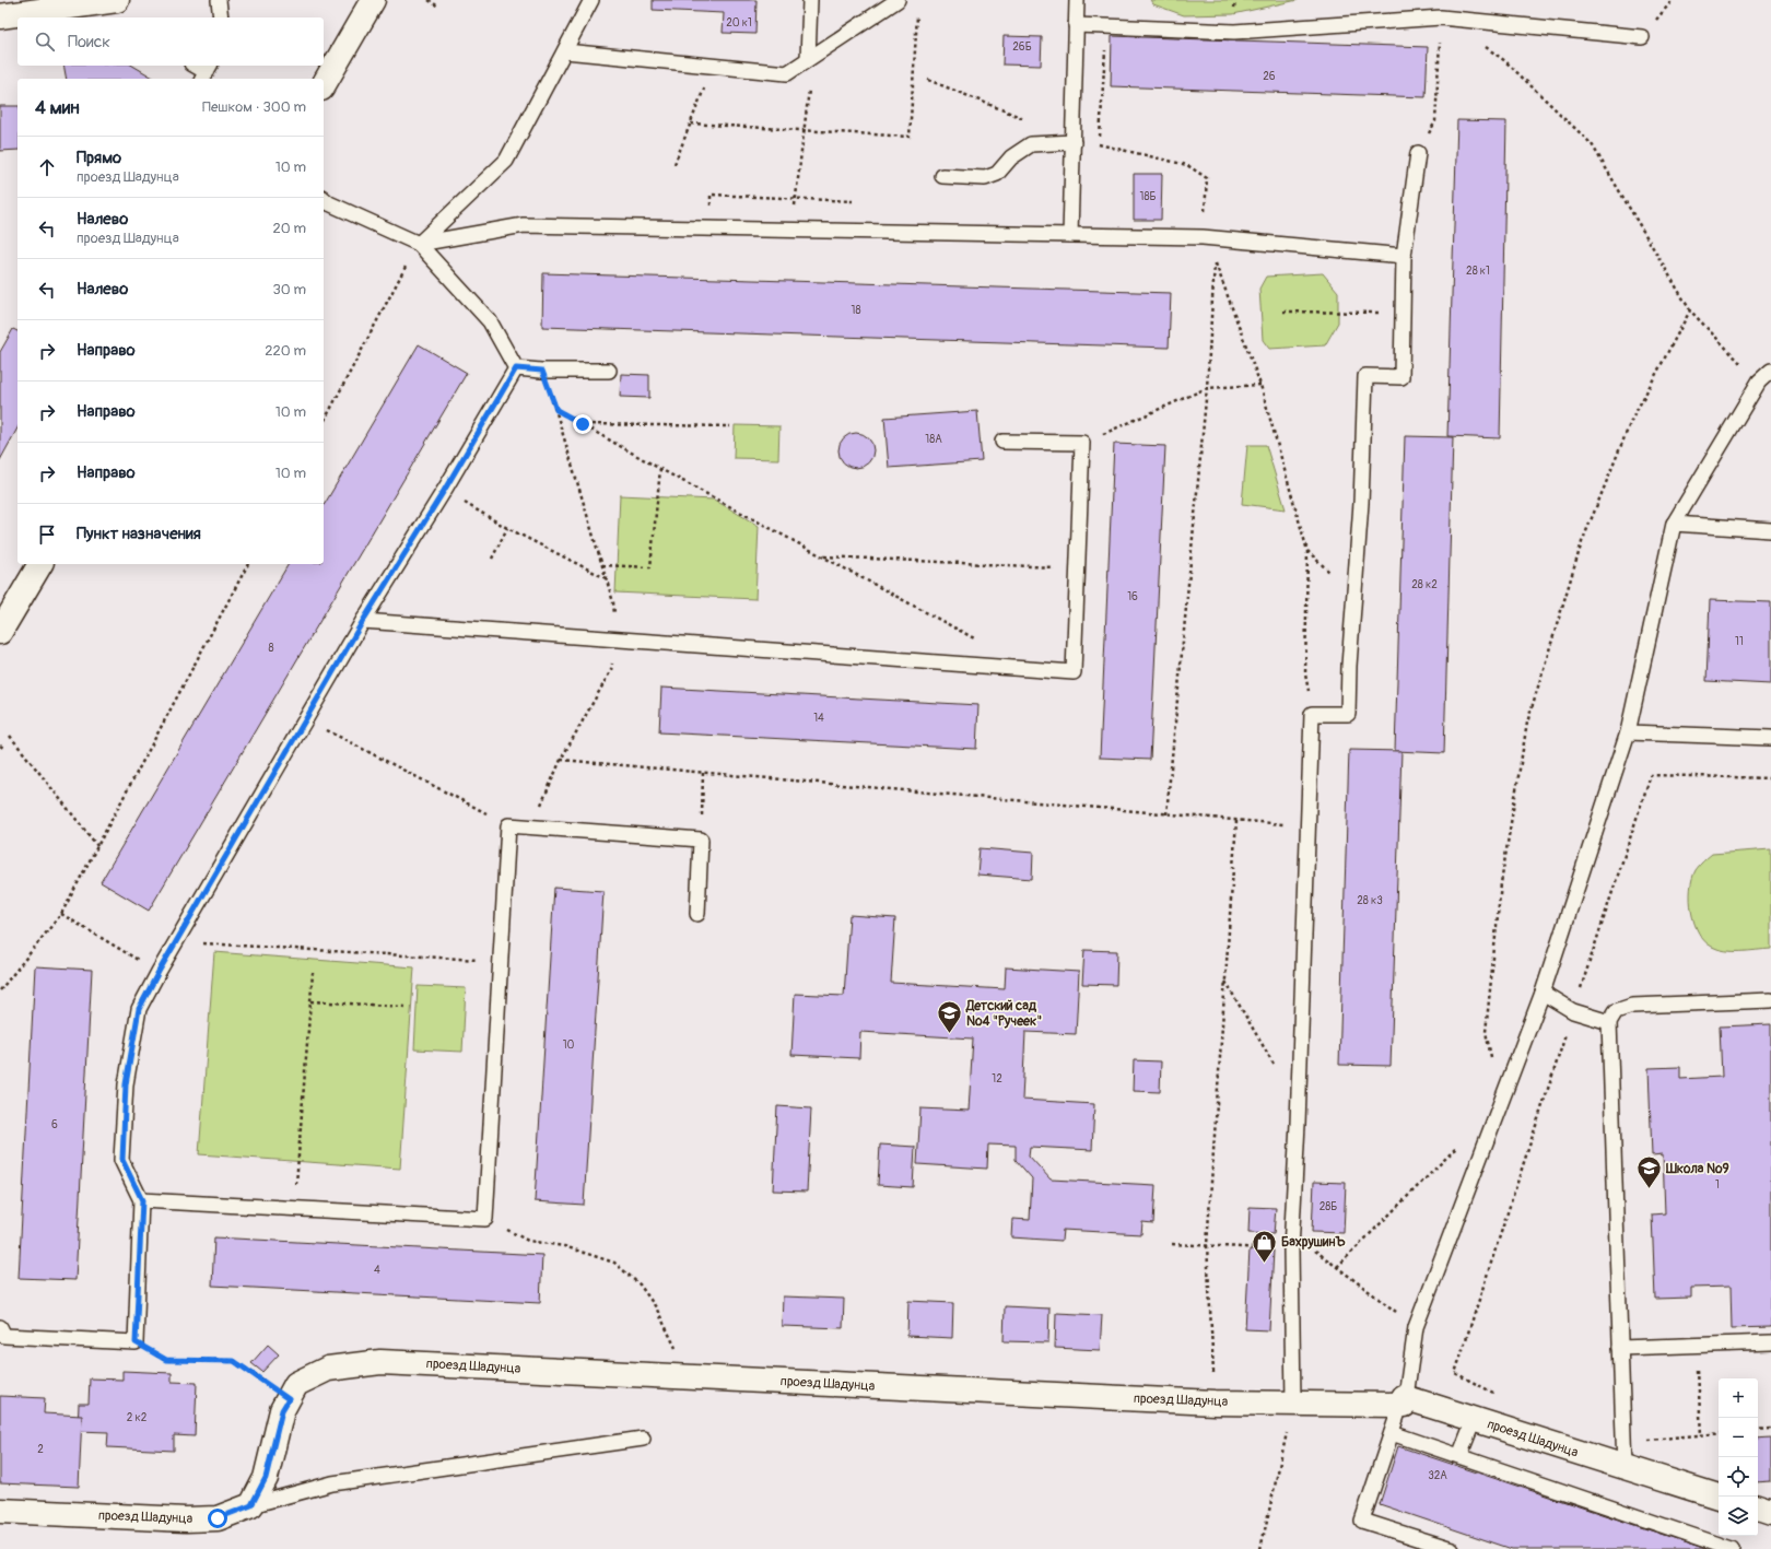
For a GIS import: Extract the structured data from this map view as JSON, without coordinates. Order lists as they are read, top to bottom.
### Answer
{
  "streets": {
    "street": ["проезд Шадунца"]
  },
  "places": {
    "school or university": ["Детский сад №4 \"Ручеек\"", "Школа №9"],
    "shop": ["БахрушинЪ"]
  },
  "house_numbers": [
    "20 к1",
    "26Б",
    "26",
    "18Б",
    "28 к1",
    "18",
    "18А",
    "28 к2",
    "16",
    "11",
    "8",
    "14",
    "28 к3",
    "10",
    "12",
    "6",
    "1",
    "28Б",
    "4",
    "2 к2",
    "2",
    "32А"
  ],
  "page": {
    "search": "Поиск",
    "heading": ["4 мин", "Пешком · 300 m"],
    "list": [
      ["Прямо", "проезд Шадунца", "10 m"],
      ["Налево", "проезд Шадунца", "20 m"],
      ["Налево", "30 m"],
      ["Направо", "220 m"],
      ["Направо", "10 m"],
      ["Направо", "10 m"],
      "Пункт назначения"
    ],
    "map_buttons": ["+", "−"]
  }
}
